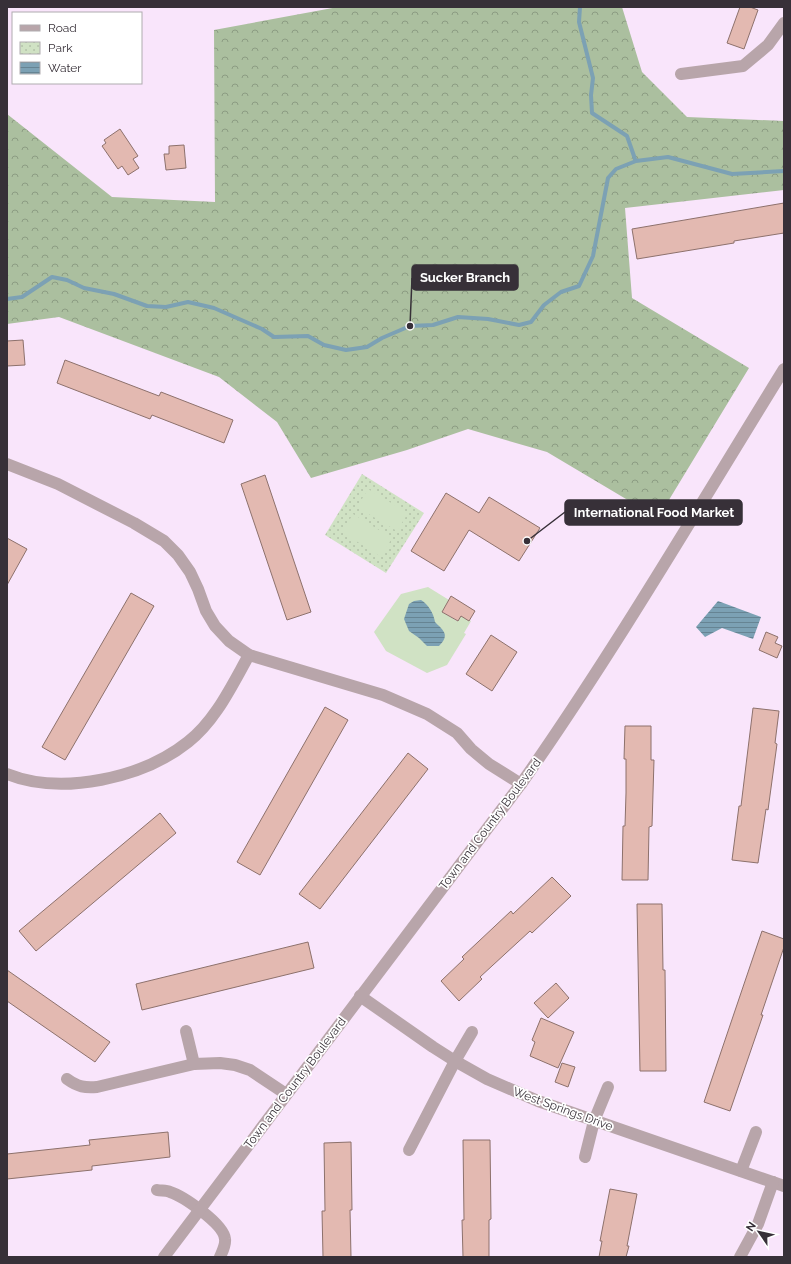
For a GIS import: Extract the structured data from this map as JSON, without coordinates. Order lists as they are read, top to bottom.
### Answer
{
  "streets": {
    "street": ["Town and Country Boulevard", "West Springs Drive"]
  },
  "crossings": [
    ["Town and Country Boulevard", "West Springs Drive"]
  ],
  "places": ["Sucker Branch", "International Food Market"],
  "legend": ["Road", "Park", "Water"],
  "north": "top left"
}
